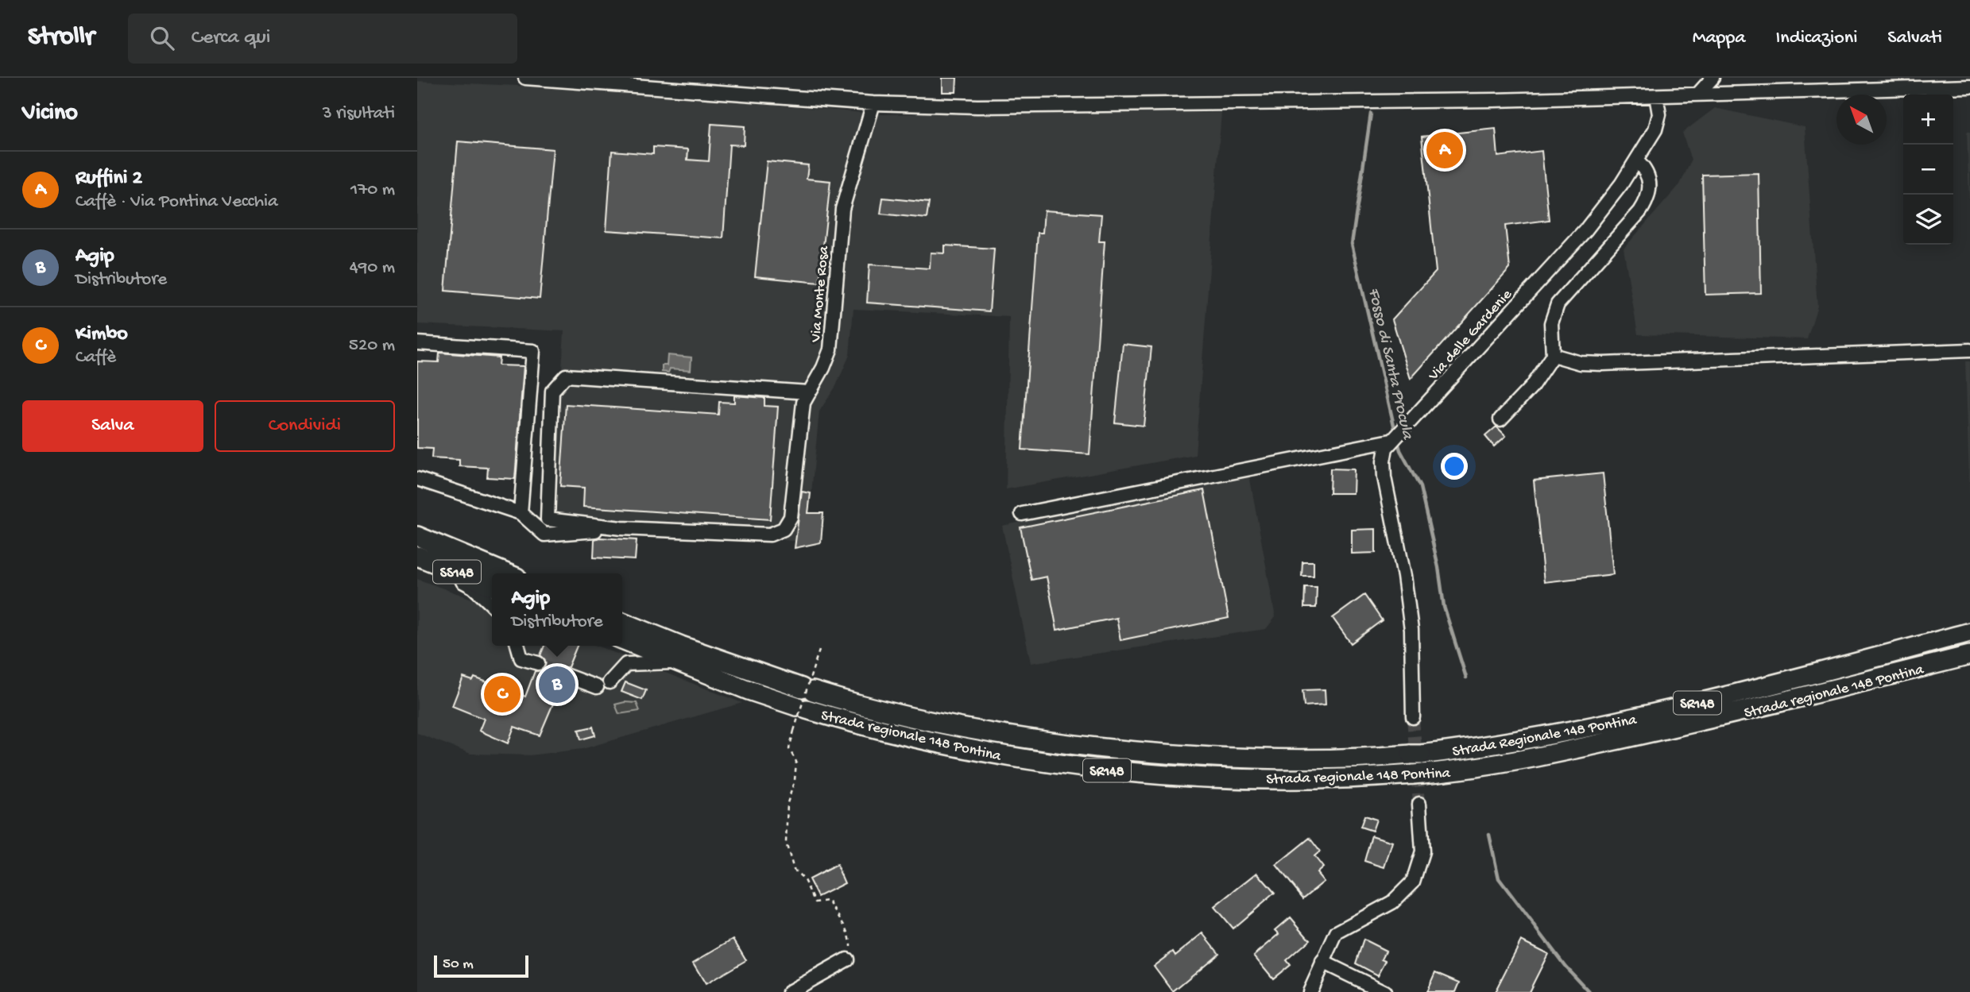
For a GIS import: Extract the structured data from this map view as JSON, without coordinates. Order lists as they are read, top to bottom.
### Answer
{
  "streets": {
    "highway": [
      "SS148",
      "Strada regionale 148 Pontina",
      "SR148",
      "Strada Regionale 148 Pontina"
    ],
    "street": ["Via Monte Rosa", "Via delle Gardenie"]
  },
  "crossings": [
    ["Strada regionale 148 Pontina", "Strada Regionale 148 Pontina"]
  ],
  "water": ["Fosso di Santa Procula"],
  "scale_bar": "50 m",
  "north": "top left",
  "page": {
    "header": "Strollr",
    "search": "Cerca qui",
    "nav": ["Mappa", "Indicazioni", "Salvati"],
    "heading": ["Vicino", "3 risultati"],
    "map_buttons": ["+", "−"],
    "pins": ["A", "B", "C"],
    "list": [
      {
        "mark": "A",
        "name": "Ruffini 2",
        "note": "Caffè · Via Pontina Vecchia",
        "value": "170 m"
      },
      {
        "mark": "B",
        "name": "Agip",
        "note": "Distributore",
        "value": "490 m"
      },
      {
        "mark": "C",
        "name": "Kimbo",
        "note": "Caffè",
        "value": "520 m"
      }
    ],
    "buttons": ["Salva", "Condividi"],
    "popup": ["Agip", "Distributore"],
    "scale": "50 m"
  }
}
